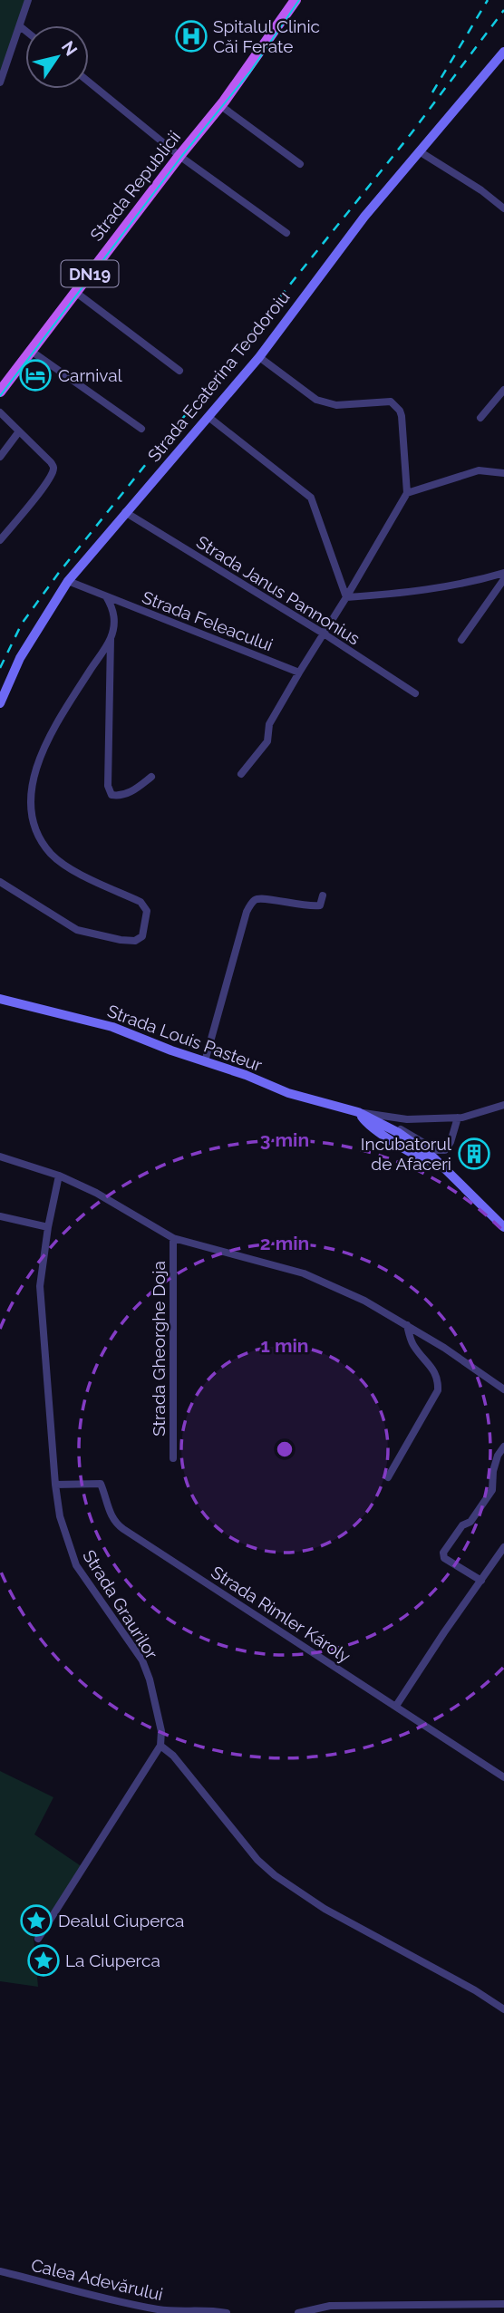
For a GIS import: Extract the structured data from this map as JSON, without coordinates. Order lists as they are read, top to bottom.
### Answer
{
  "streets": {
    "main road": [
      "Strada Republicii",
      "DN19",
      "Strada Ecaterina Teodoroiu",
      "Strada Louis Pasteur"
    ],
    "street": [
      "Strada Janus Pannonius",
      "Strada Feleacului",
      "Strada Gheorghe Doja",
      "Strada Graurilor",
      "Strada Rimler Károly",
      "Calea Adevărului"
    ]
  },
  "crossings": [
    ["Strada Ecaterina Teodoroiu", "Strada Janus Pannonius"],
    ["Strada Ecaterina Teodoroiu", "Strada Feleacului"],
    ["Strada Gheorghe Doja", "Strada Graurilor"],
    ["Strada Graurilor", "Strada Rimler Károly"]
  ],
  "places": {
    "hospital": ["Spitalul Clinic Căi Ferate"],
    "hotel": ["Carnival"],
    "building": ["Incubatorul de Afaceri"],
    "place": ["Dealul Ciuperca", "La Ciuperca"]
  },
  "north": "top right",
  "rings": ["3 min", "2 min", "1 min"]
}
